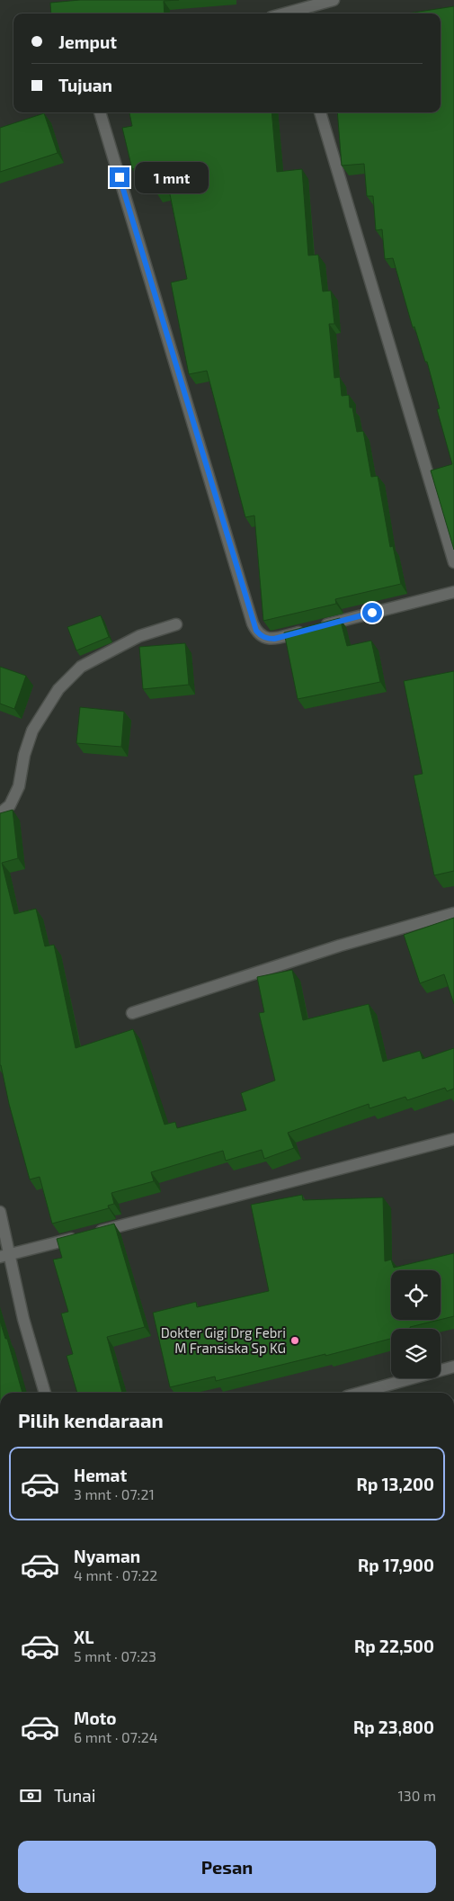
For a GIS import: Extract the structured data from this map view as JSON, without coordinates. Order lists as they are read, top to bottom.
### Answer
{
  "places": ["Dokter Gigi Drg Febri M Fransiska Sp KG"],
  "page": {
    "banner": ["Jemput", "Tujuan"],
    "bubble": "1 mnt",
    "heading": "Pilih kendaraan",
    "list": [
      {
        "name": "Hemat",
        "note": "3 mnt · 07:21",
        "value": "Rp 13,200"
      },
      {
        "name": "Nyaman",
        "note": "4 mnt · 07:22",
        "value": "Rp 17,900"
      },
      {
        "name": "XL",
        "note": "5 mnt · 07:23",
        "value": "Rp 22,500"
      },
      {
        "name": "Moto",
        "note": "6 mnt · 07:24",
        "value": "Rp 23,800"
      }
    ],
    "pay": ["Tunai", "130 m"],
    "buttons": "Pesan"
  }
}
